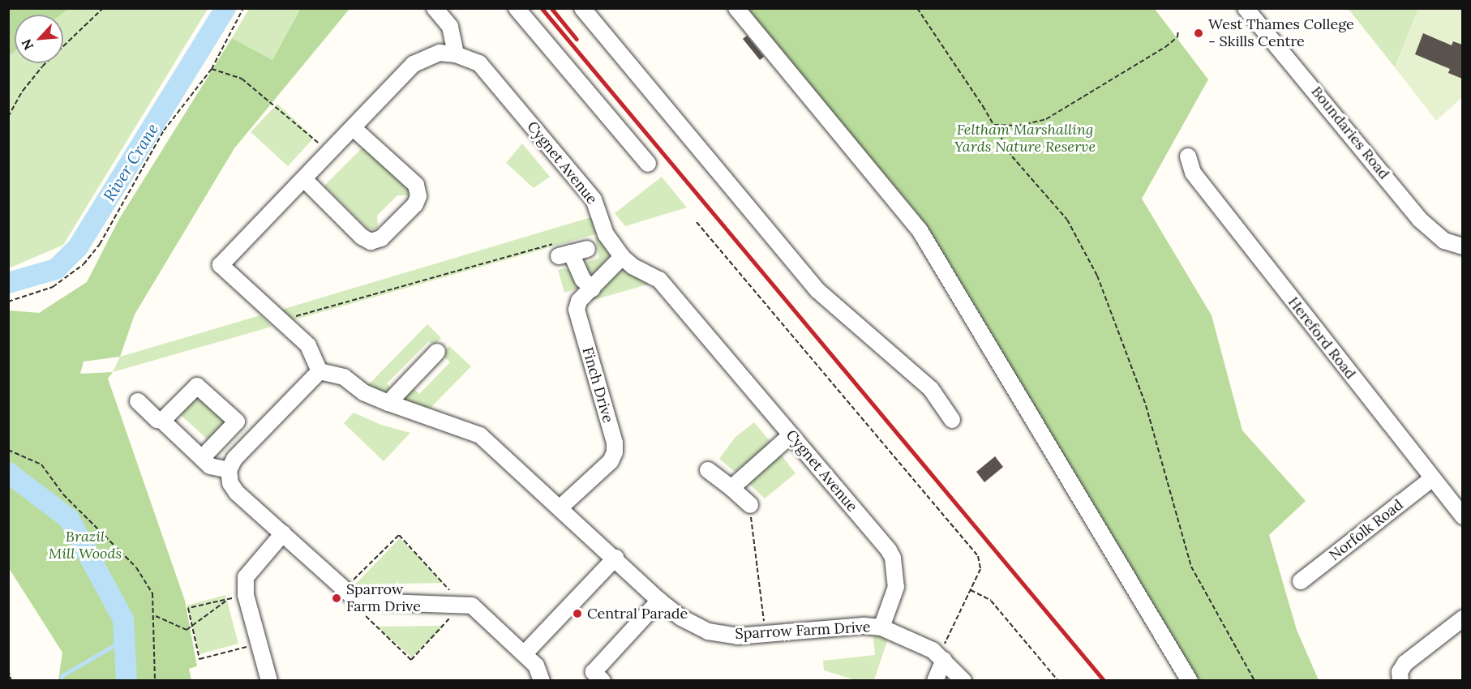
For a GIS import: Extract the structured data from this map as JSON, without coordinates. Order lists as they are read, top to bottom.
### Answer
{
  "streets": {
    "street": [
      "Boundaries Road",
      "Cygnet Avenue",
      "Hereford Road",
      "Finch Drive",
      "Norfolk Road",
      "Sparrow Farm Drive"
    ]
  },
  "crossings": [
    ["Cygnet Avenue", "Finch Drive"],
    ["Cygnet Avenue", "Sparrow Farm Drive"],
    ["Hereford Road", "Norfolk Road"],
    ["Finch Drive", "Sparrow Farm Drive"]
  ],
  "water": ["River Crane"],
  "parks": ["Feltham Marshalling Yards Nature Reserve", "Brazil Mill Woods"],
  "places": ["West Thames College - Skills Centre", "Sparrow Farm Drive", "Central Parade"],
  "north": "bottom left"
}
